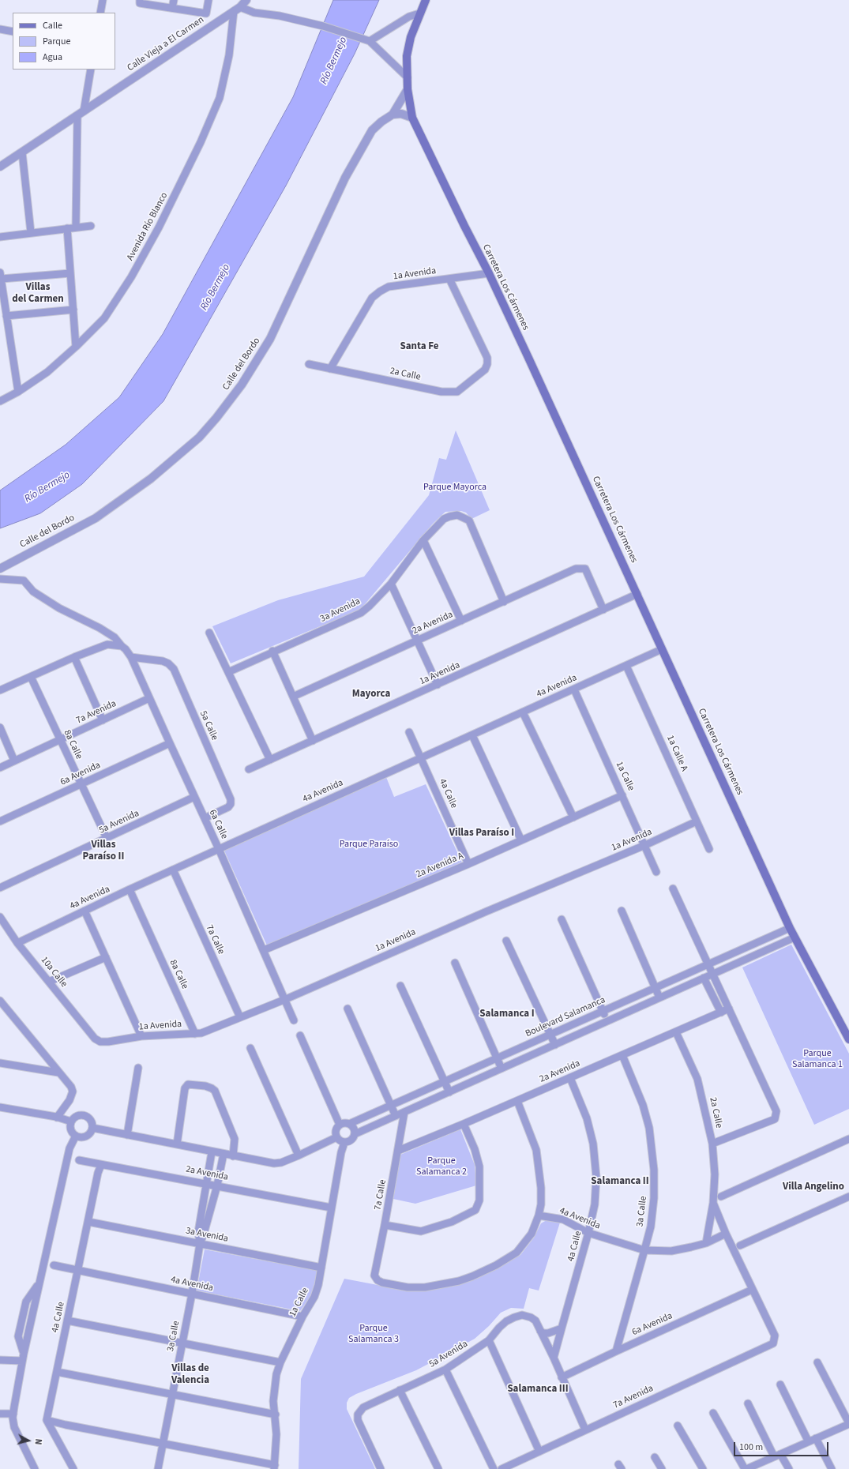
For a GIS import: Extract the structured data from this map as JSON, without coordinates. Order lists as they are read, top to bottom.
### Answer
{
  "streets": {
    "main road": ["Carretera Los Cármenes"],
    "street": [
      "Calle Vieja a El Carmen",
      "Avenida Río Blanco",
      "1a Avenida",
      "Calle del Bordo",
      "2a Calle",
      "3a Avenida",
      "2a Avenida",
      "4a Avenida",
      "7a Avenida",
      "5a Calle",
      "8a Calle",
      "1a Calle A",
      "6a Avenida",
      "1a Calle",
      "4a Calle",
      "5a Avenida",
      "6a Calle",
      "2a Avenida A",
      "7a Calle",
      "10a Calle",
      "Boulevard Salamanca",
      "3a Calle"
    ]
  },
  "crossings": [
    ["Calle Vieja a El Carmen", "Avenida Río Blanco"],
    ["1a Avenida", "Carretera Los Cármenes"],
    ["1a Avenida", "2a Calle"],
    ["1a Avenida", "2a Avenida"],
    ["1a Avenida", "8a Calle"],
    ["1a Avenida", "1a Calle A"],
    ["1a Avenida", "1a Calle"],
    ["1a Avenida", "6a Calle"],
    ["1a Avenida", "7a Calle"],
    ["1a Avenida", "10a Calle"],
    ["Carretera Los Cármenes", "Calle del Bordo"],
    ["Carretera Los Cármenes", "4a Avenida"],
    ["Carretera Los Cármenes", "Boulevard Salamanca"],
    ["2a Calle", "2a Avenida"],
    ["2a Calle", "4a Avenida"],
    ["2a Calle", "7a Avenida"],
    ["2a Calle", "6a Avenida"],
    ["3a Avenida", "2a Avenida"],
    ["3a Avenida", "1a Calle"],
    ["3a Avenida", "4a Calle"],
    ["3a Avenida", "3a Calle"],
    ["2a Avenida", "1a Calle"],
    ["2a Avenida", "4a Calle"],
    ["2a Avenida", "7a Calle"],
    ["2a Avenida", "3a Calle"],
    ["4a Avenida", "8a Calle"],
    ["4a Avenida", "1a Calle A"],
    ["4a Avenida", "1a Calle"],
    ["4a Avenida", "4a Calle"],
    ["4a Avenida", "6a Calle"],
    ["4a Avenida", "7a Calle"],
    ["4a Avenida", "10a Calle"],
    ["4a Avenida", "3a Calle"],
    ["7a Avenida", "8a Calle"],
    ["7a Avenida", "6a Calle"],
    ["5a Calle", "6a Calle"],
    ["8a Calle", "6a Avenida"],
    ["8a Calle", "5a Avenida"],
    ["6a Avenida", "6a Calle"],
    ["6a Avenida", "3a Calle"],
    ["1a Calle", "2a Avenida A"],
    ["1a Calle", "Boulevard Salamanca"],
    ["4a Calle", "5a Avenida"],
    ["4a Calle", "2a Avenida A"],
    ["5a Avenida", "6a Calle"],
    ["6a Calle", "2a Avenida A"]
  ],
  "districts": [
    "Villas del Carmen",
    "Santa Fe",
    "Mayorca",
    "Villas Paraíso I",
    "Villas Paraíso II",
    "Salamanca I",
    "Salamanca II",
    "Villa Angelino",
    "Villas de Valencia",
    "Salamanca III"
  ],
  "water": ["Río Bermejo"],
  "parks": [
    "Parque Mayorca",
    "Parque Paraíso",
    "Parque Salamanca 1",
    "Parque Salamanca 2",
    "Parque Salamanca 3"
  ],
  "legend": ["Calle", "Parque", "Agua"],
  "scale_bar": "100 m",
  "north": "right"
}
